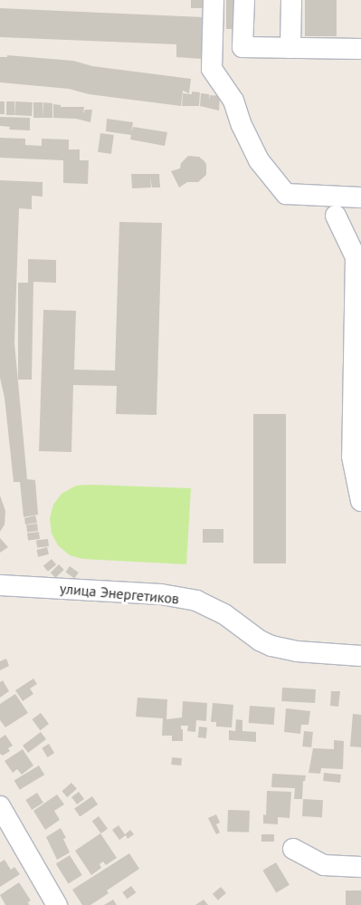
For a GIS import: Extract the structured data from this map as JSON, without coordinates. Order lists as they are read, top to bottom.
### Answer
{
  "streets": {
    "street": ["улица Энергетиков"]
  }
}
